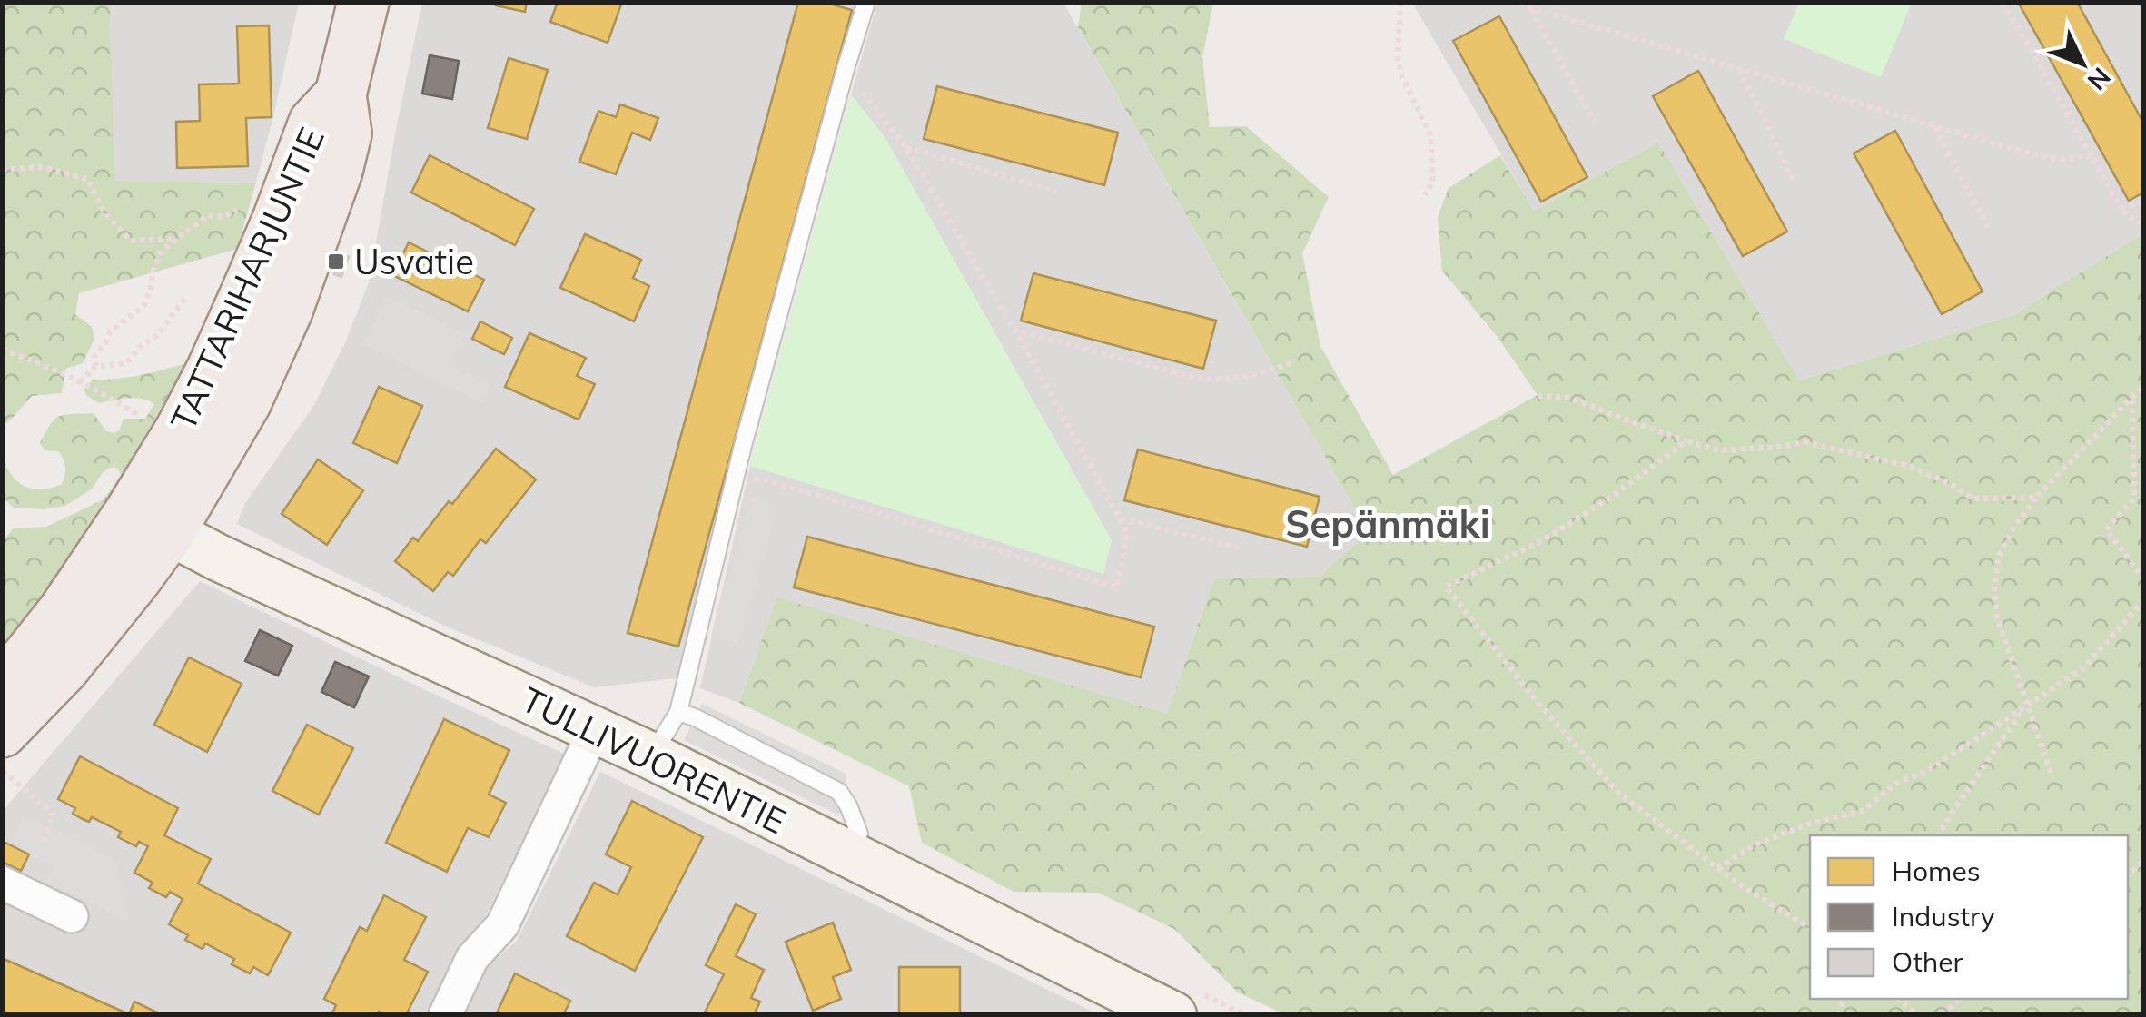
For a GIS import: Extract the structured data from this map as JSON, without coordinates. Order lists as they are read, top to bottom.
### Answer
{
  "streets": {
    "main road": ["TATTARIHARJUNTIE", "TULLIVUORENTIE"]
  },
  "crossings": [
    ["TATTARIHARJUNTIE", "TULLIVUORENTIE"]
  ],
  "districts": ["Sepänmäki"],
  "places": {
    "transit": ["Usvatie"]
  },
  "legend": ["Homes", "Industry", "Other"],
  "north": "bottom right"
}
